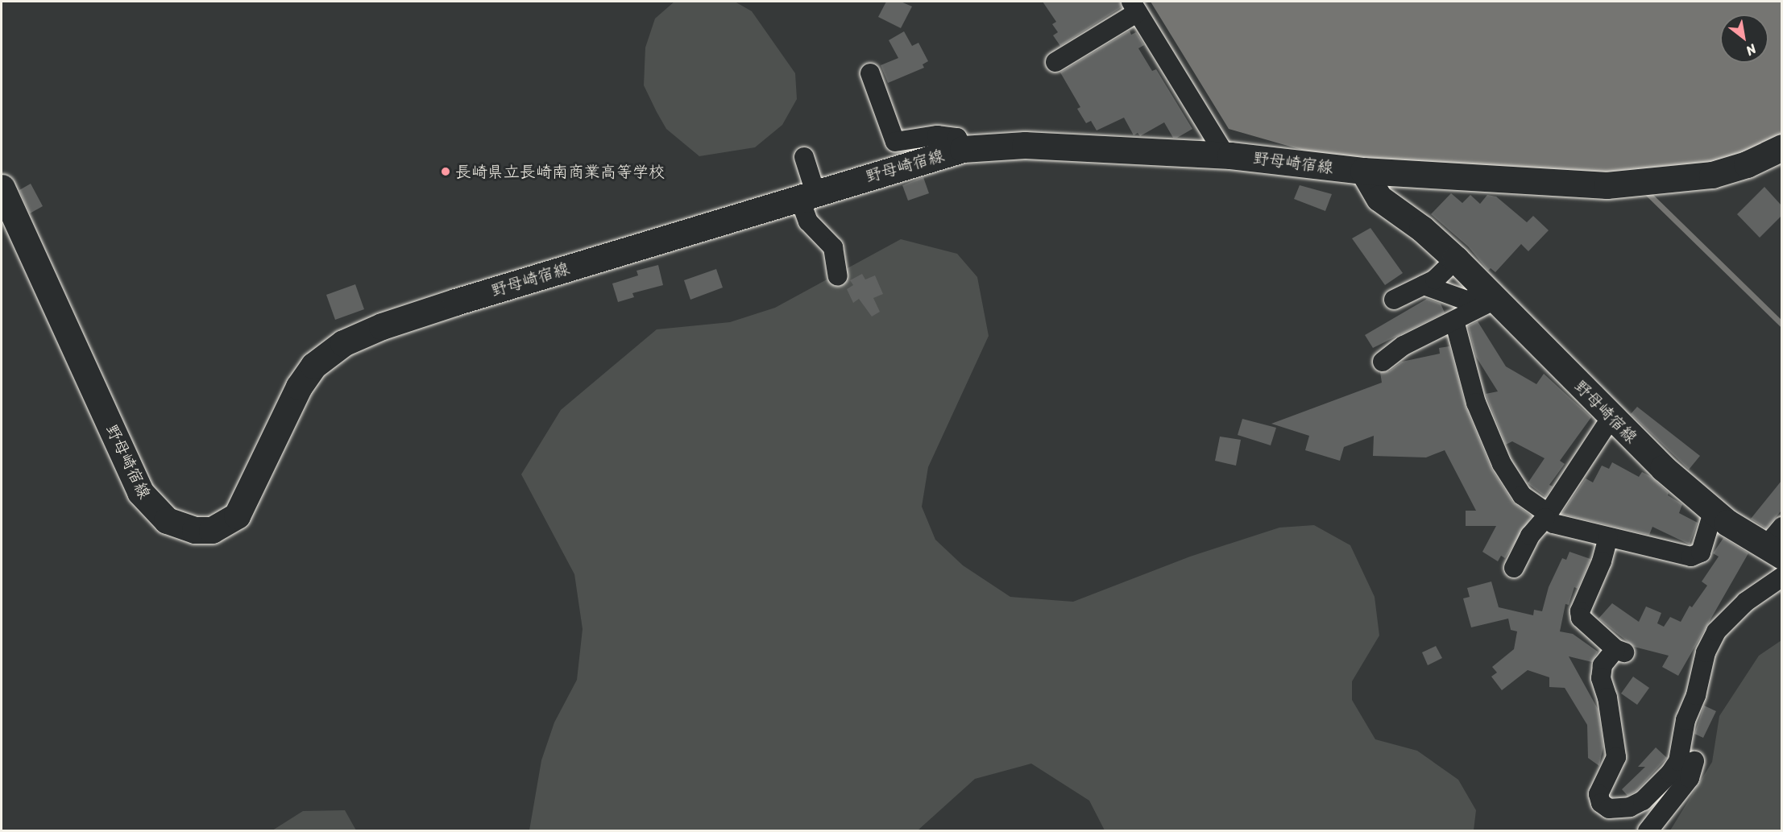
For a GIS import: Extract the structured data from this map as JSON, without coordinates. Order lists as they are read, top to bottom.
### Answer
{
  "streets": {
    "main road": ["野母崎宿線"]
  },
  "places": ["長崎県立長崎南商業高等学校"],
  "north": "bottom right"
}
